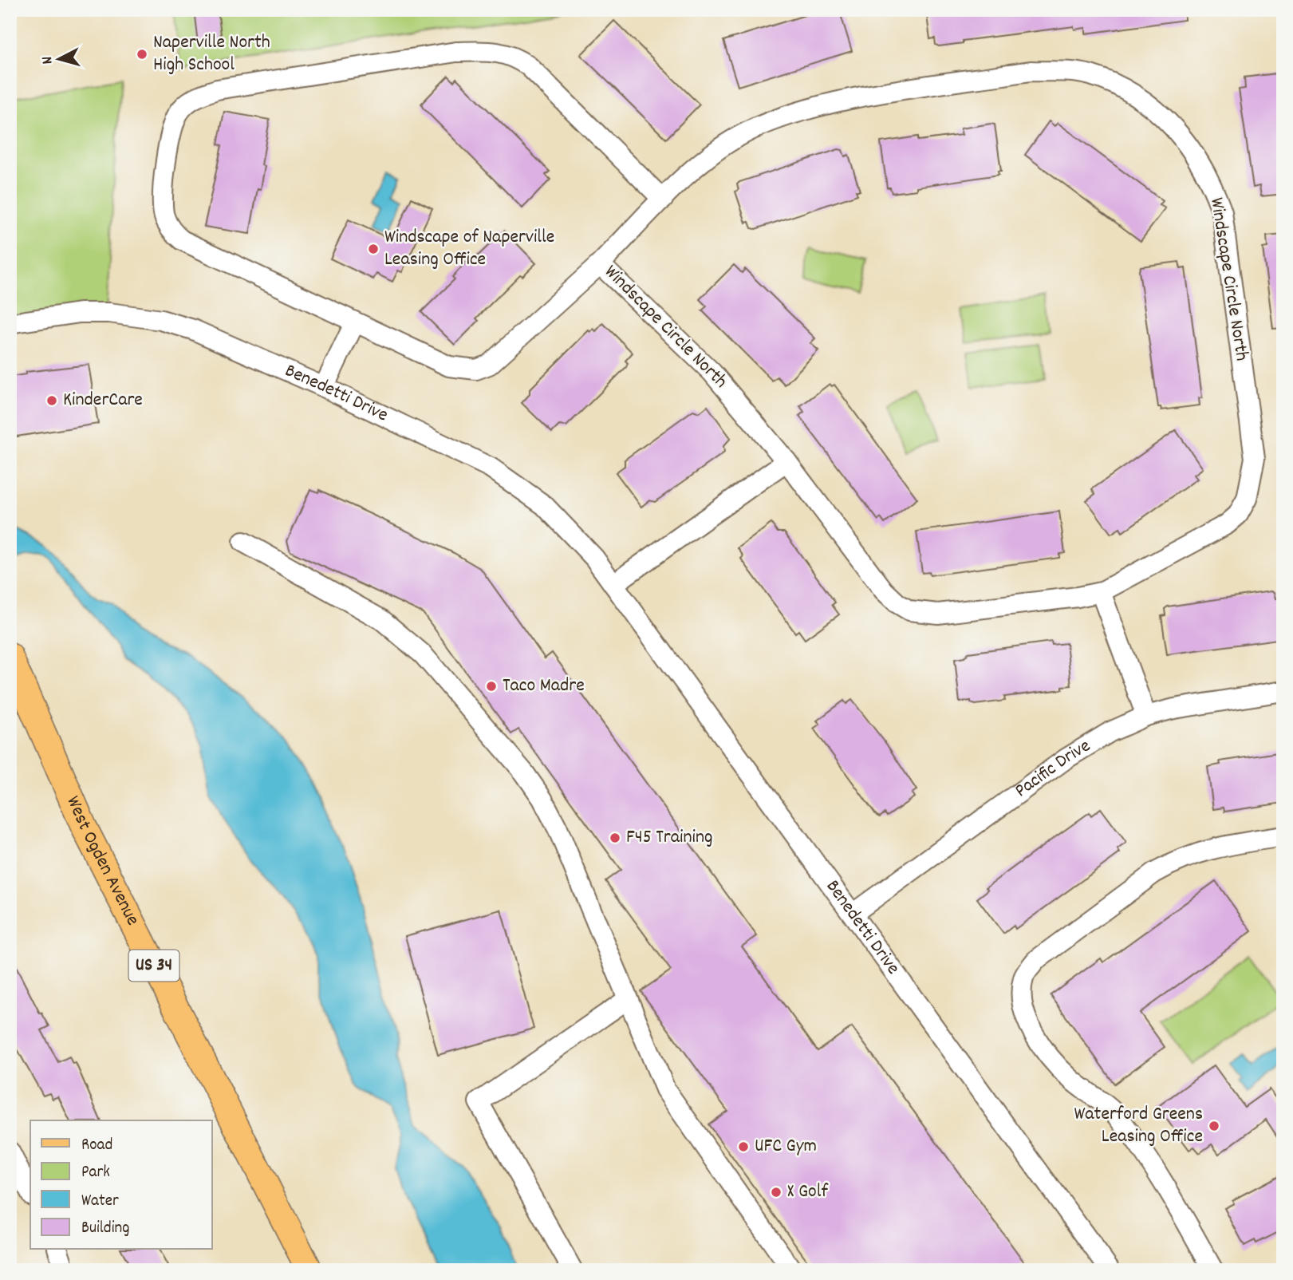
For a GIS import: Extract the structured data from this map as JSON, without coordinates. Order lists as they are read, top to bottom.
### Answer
{
  "streets": {
    "main road": ["West Ogden Avenue", "US 34"],
    "street": ["Windscape Circle North", "Benedetti Drive", "Pacific Drive"]
  },
  "crossings": [
    ["Benedetti Drive", "Pacific Drive"]
  ],
  "places": [
    "Naperville North High School",
    "Windscape of Naperville Leasing Office",
    "KinderCare",
    "Taco Madre",
    "F45 Training",
    "Waterford Greens Leasing Office",
    "UFC Gym",
    "X Golf"
  ],
  "legend": [
    "Road",
    "Park",
    "Water",
    "Building"
  ],
  "north": "left"
}
